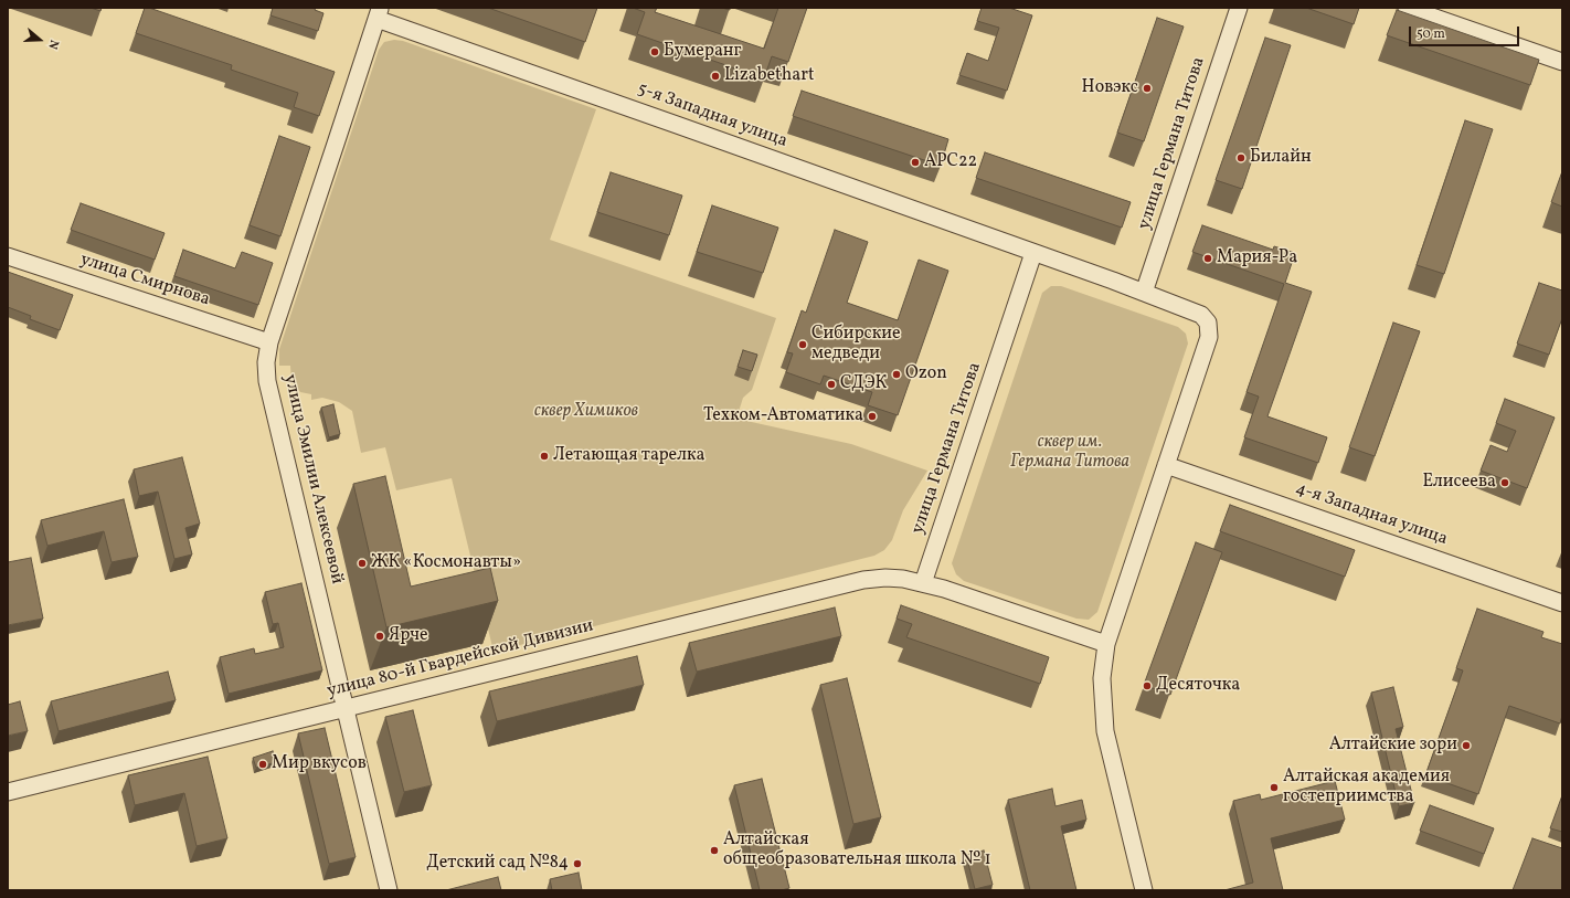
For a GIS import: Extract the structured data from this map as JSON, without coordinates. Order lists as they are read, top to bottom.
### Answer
{
  "streets": {
    "street": [
      "5-я Западная улица",
      "улица Германа Титова",
      "улица Смирнова",
      "улица Эмилии Алексеевой",
      "4-я Западная улица",
      "улица 80-й Гвардейской Дивизии"
    ]
  },
  "crossings": [
    ["5-я Западная улица", "улица Германа Титова"],
    ["5-я Западная улица", "улица Эмилии Алексеевой"],
    ["улица Германа Титова", "улица 80-й Гвардейской Дивизии"],
    ["улица Смирнова", "улица Эмилии Алексеевой"],
    ["улица Эмилии Алексеевой", "улица 80-й Гвардейской Дивизии"]
  ],
  "parks": ["сквер Химиков", "сквер им. Германа Титова"],
  "places": [
    "Бумеранг",
    "Lizabethart",
    "Новэкс",
    "Билайн",
    "АРС22",
    "Мария-Ра",
    "Сибирские медведи",
    "Ozon",
    "СДЭК",
    "Техком-Автоматика",
    "Летающая тарелка",
    "Елисеева",
    "ЖК «Космонавты»",
    "Ярче",
    "Десяточка",
    "Алтайские зори",
    "Мир вкусов",
    "Алтайская академия гостеприимства",
    "Алтайская общеобразовательная школа № 1",
    "Детский сад №84"
  ],
  "scale_bar": "50 m",
  "north": "right"
}
